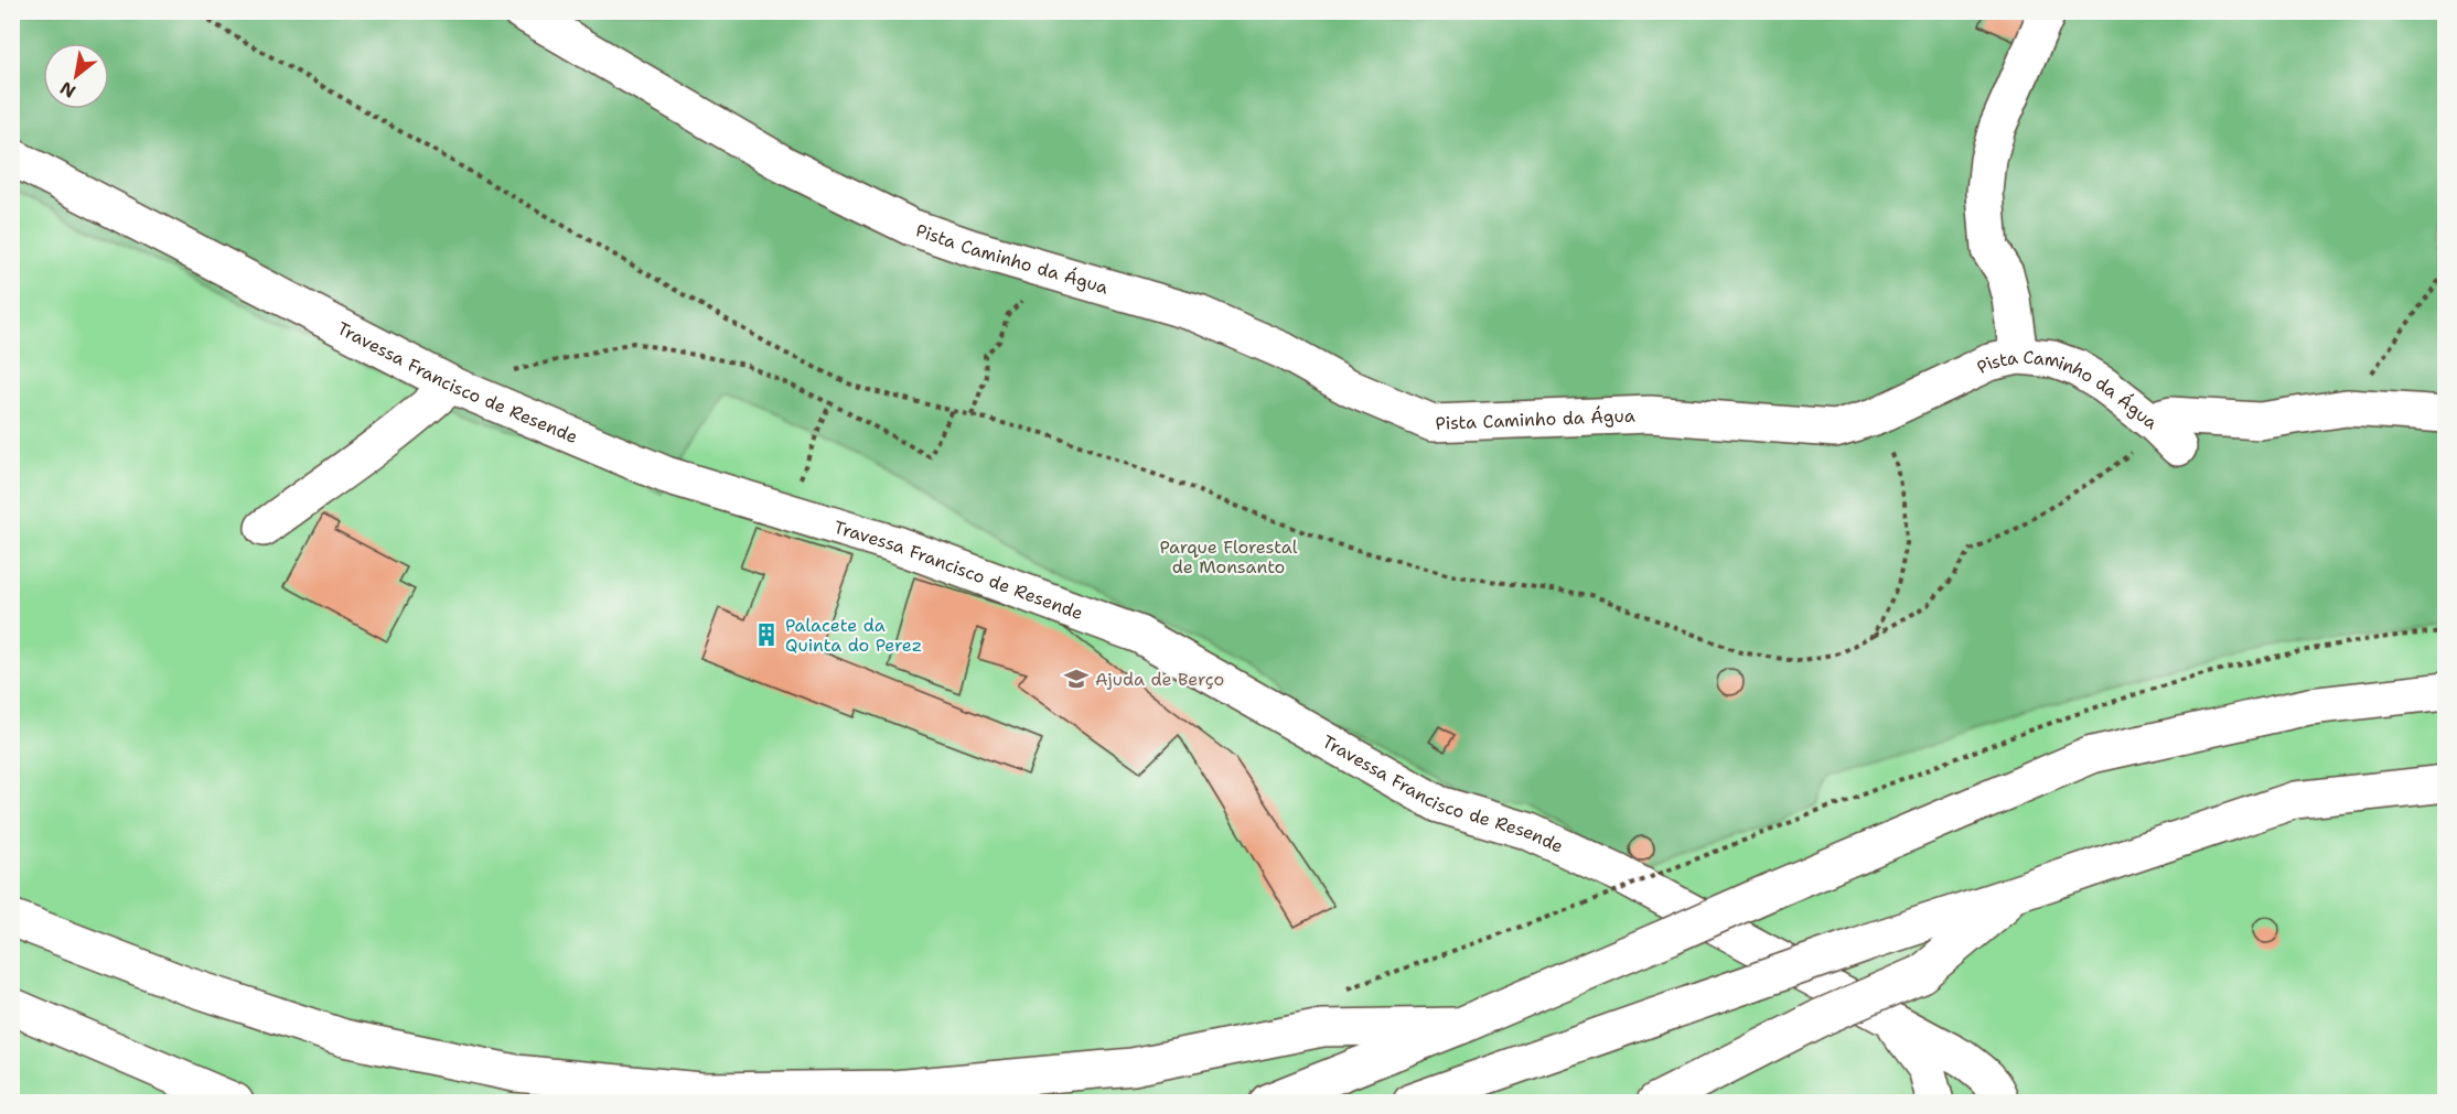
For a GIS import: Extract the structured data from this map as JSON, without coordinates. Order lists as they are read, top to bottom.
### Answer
{
  "streets": {
    "main road": ["Pista Caminho da Água", "Travessa Francisco de Resende"]
  },
  "parks": ["Parque Florestal de Monsanto"],
  "places": {
    "building": ["Palacete da Quinta do Perez"],
    "school or university": ["Ajuda de Berço"]
  },
  "north": "bottom left"
}
